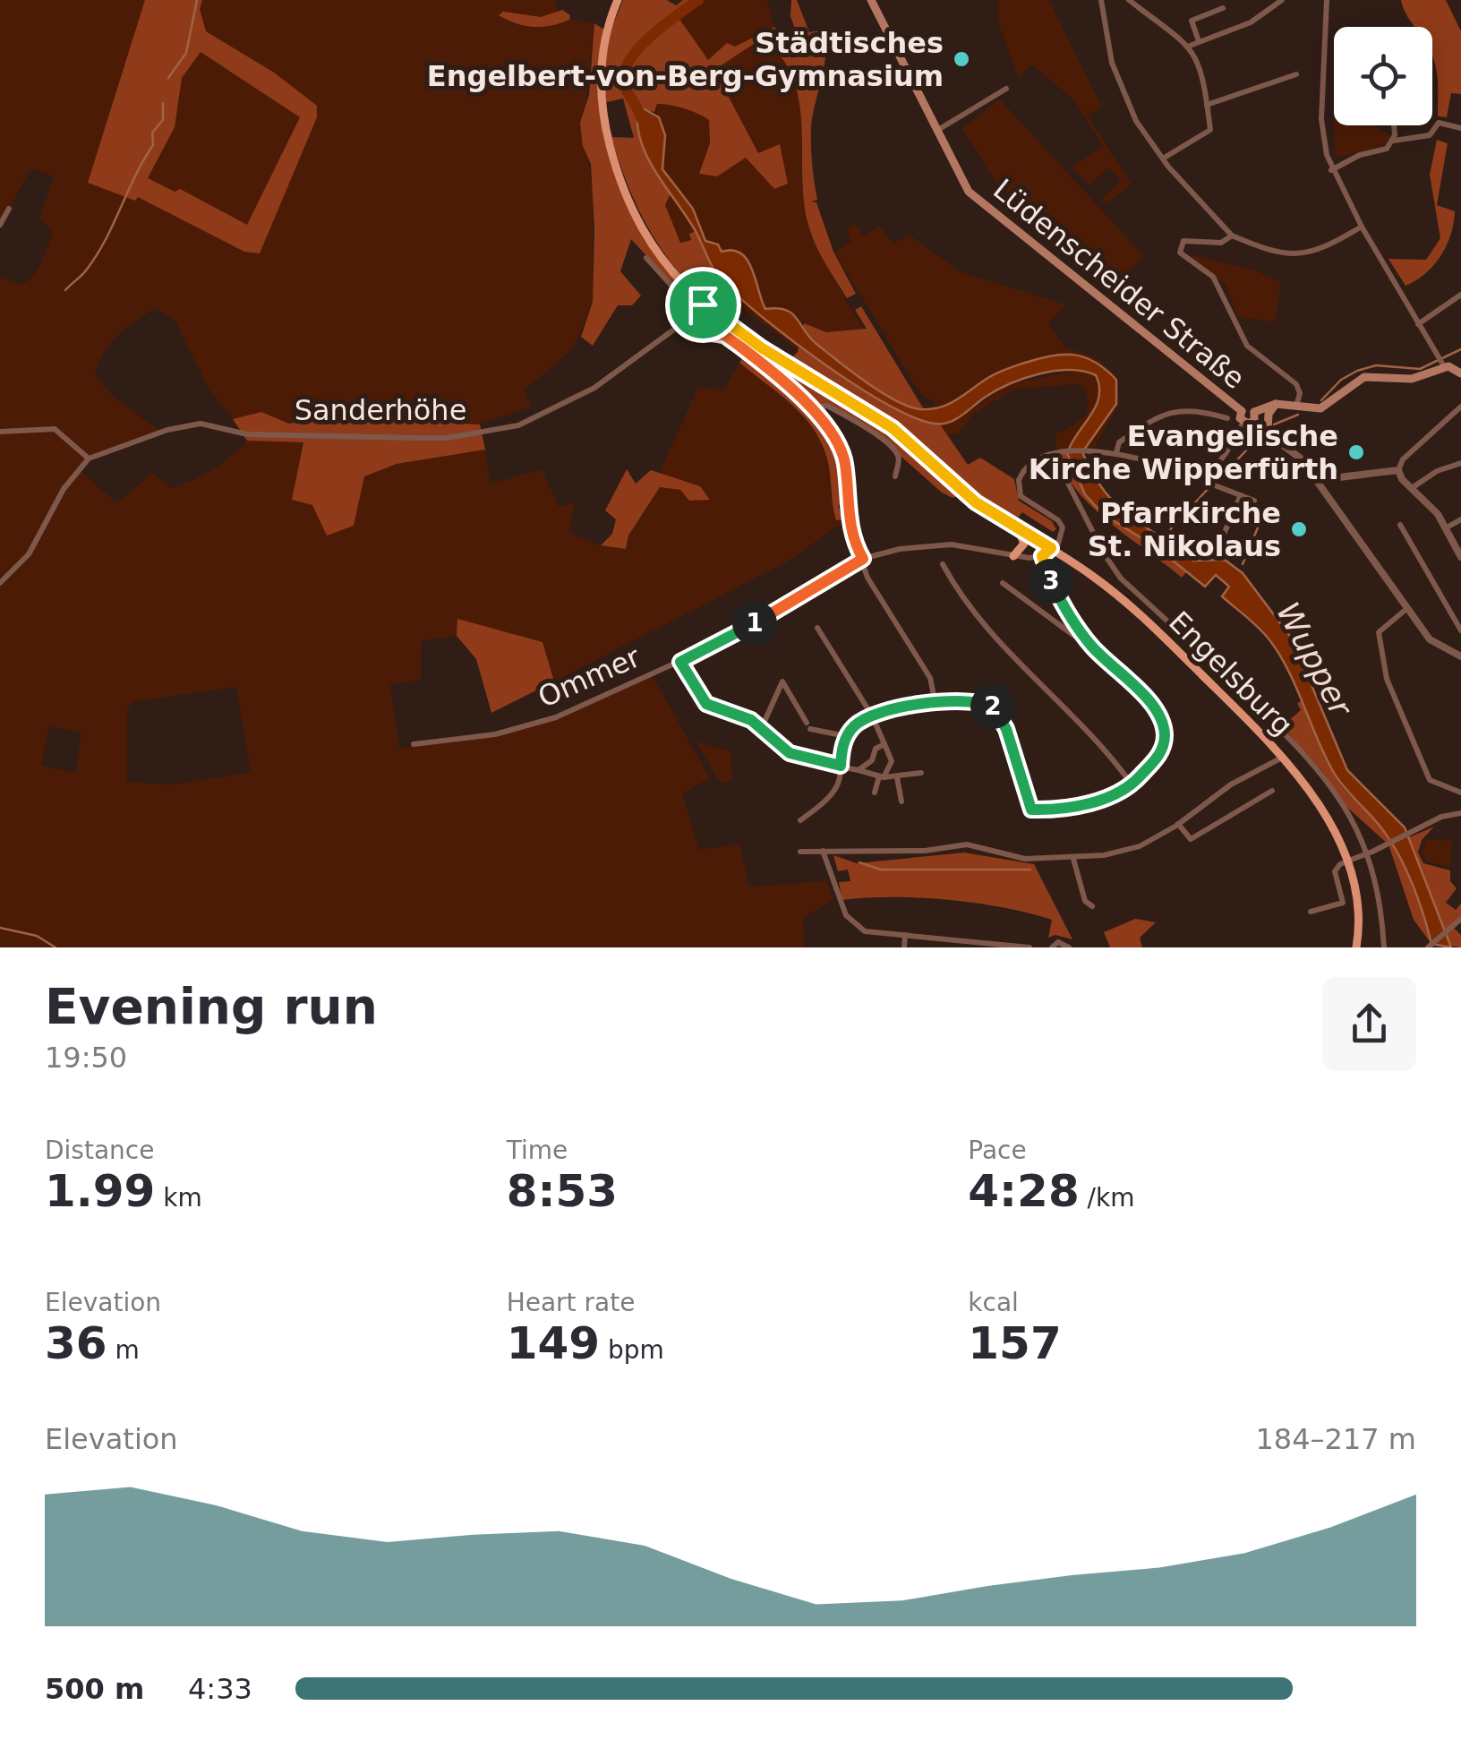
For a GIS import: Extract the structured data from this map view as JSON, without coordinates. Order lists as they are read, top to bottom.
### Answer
{
  "streets": {
    "main road": ["Lüdenscheider Straße", "Engelsburg"],
    "street": ["Sanderhöhe", "Ommer"]
  },
  "crossings": [
    ["Sanderhöhe", "Engelsburg"]
  ],
  "water": ["Wupper"],
  "places": ["Städtisches Engelbert-von-Berg-Gymnasium", "Evangelische Kirche Wipperfürth", "Pfarrkirche St. Nikolaus"],
  "page": {
    "pins": ["3", "1", "2"],
    "heading": ["Evening run", "19:50"],
    "stats": [
      ["Distance", "1.99 km"],
      ["Time", "8:53"],
      ["Pace", "4:28 /km"],
      ["Elevation", "36 m"],
      ["Heart rate", "149 bpm"],
      ["kcal", "157"]
    ],
    "chart": ["Elevation", "184–217 m"],
    "list": [
      {
        "name": "500 m",
        "note": "4:33"
      }
    ]
  }
}
